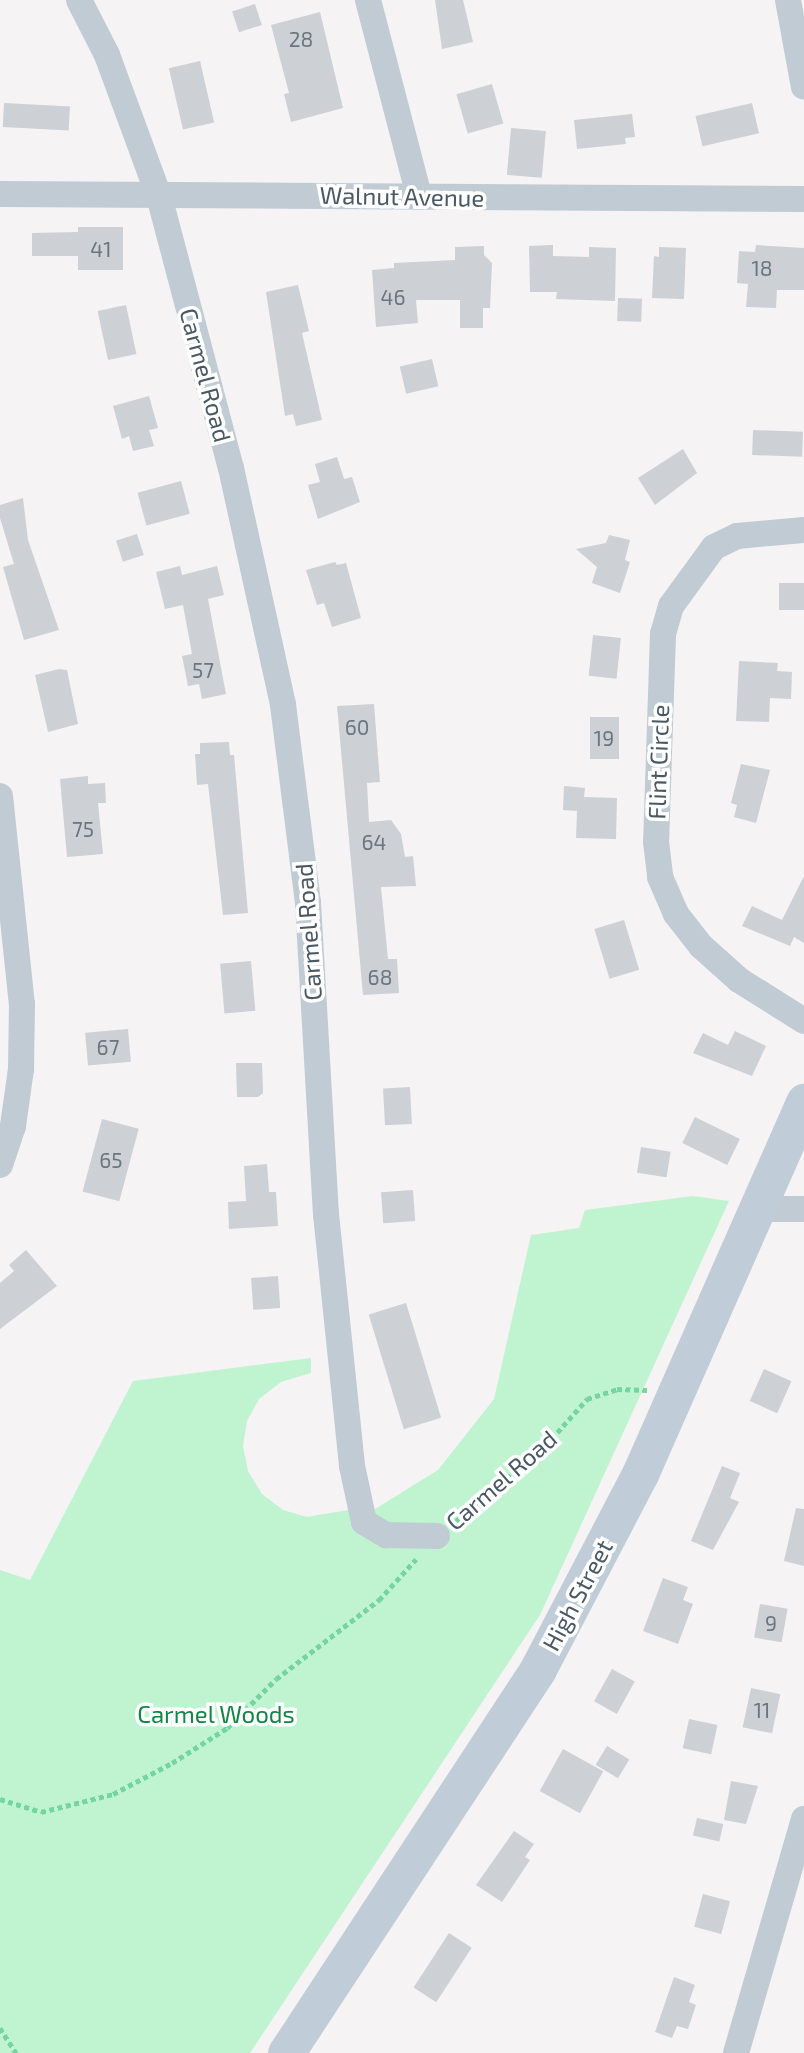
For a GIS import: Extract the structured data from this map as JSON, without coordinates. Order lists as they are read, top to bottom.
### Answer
{
  "streets": {
    "main road": ["High Street"],
    "street": ["Walnut Avenue", "Carmel Road", "Flint Circle"]
  },
  "crossings": [
    ["Walnut Avenue", "Carmel Road"],
    ["Carmel Road", "High Street"]
  ],
  "parks": ["Carmel Woods"],
  "house_numbers": [
    "28",
    "41",
    "18",
    "46",
    "57",
    "60",
    "19",
    "75",
    "64",
    "68",
    "67",
    "65",
    "9",
    "11"
  ]
}
